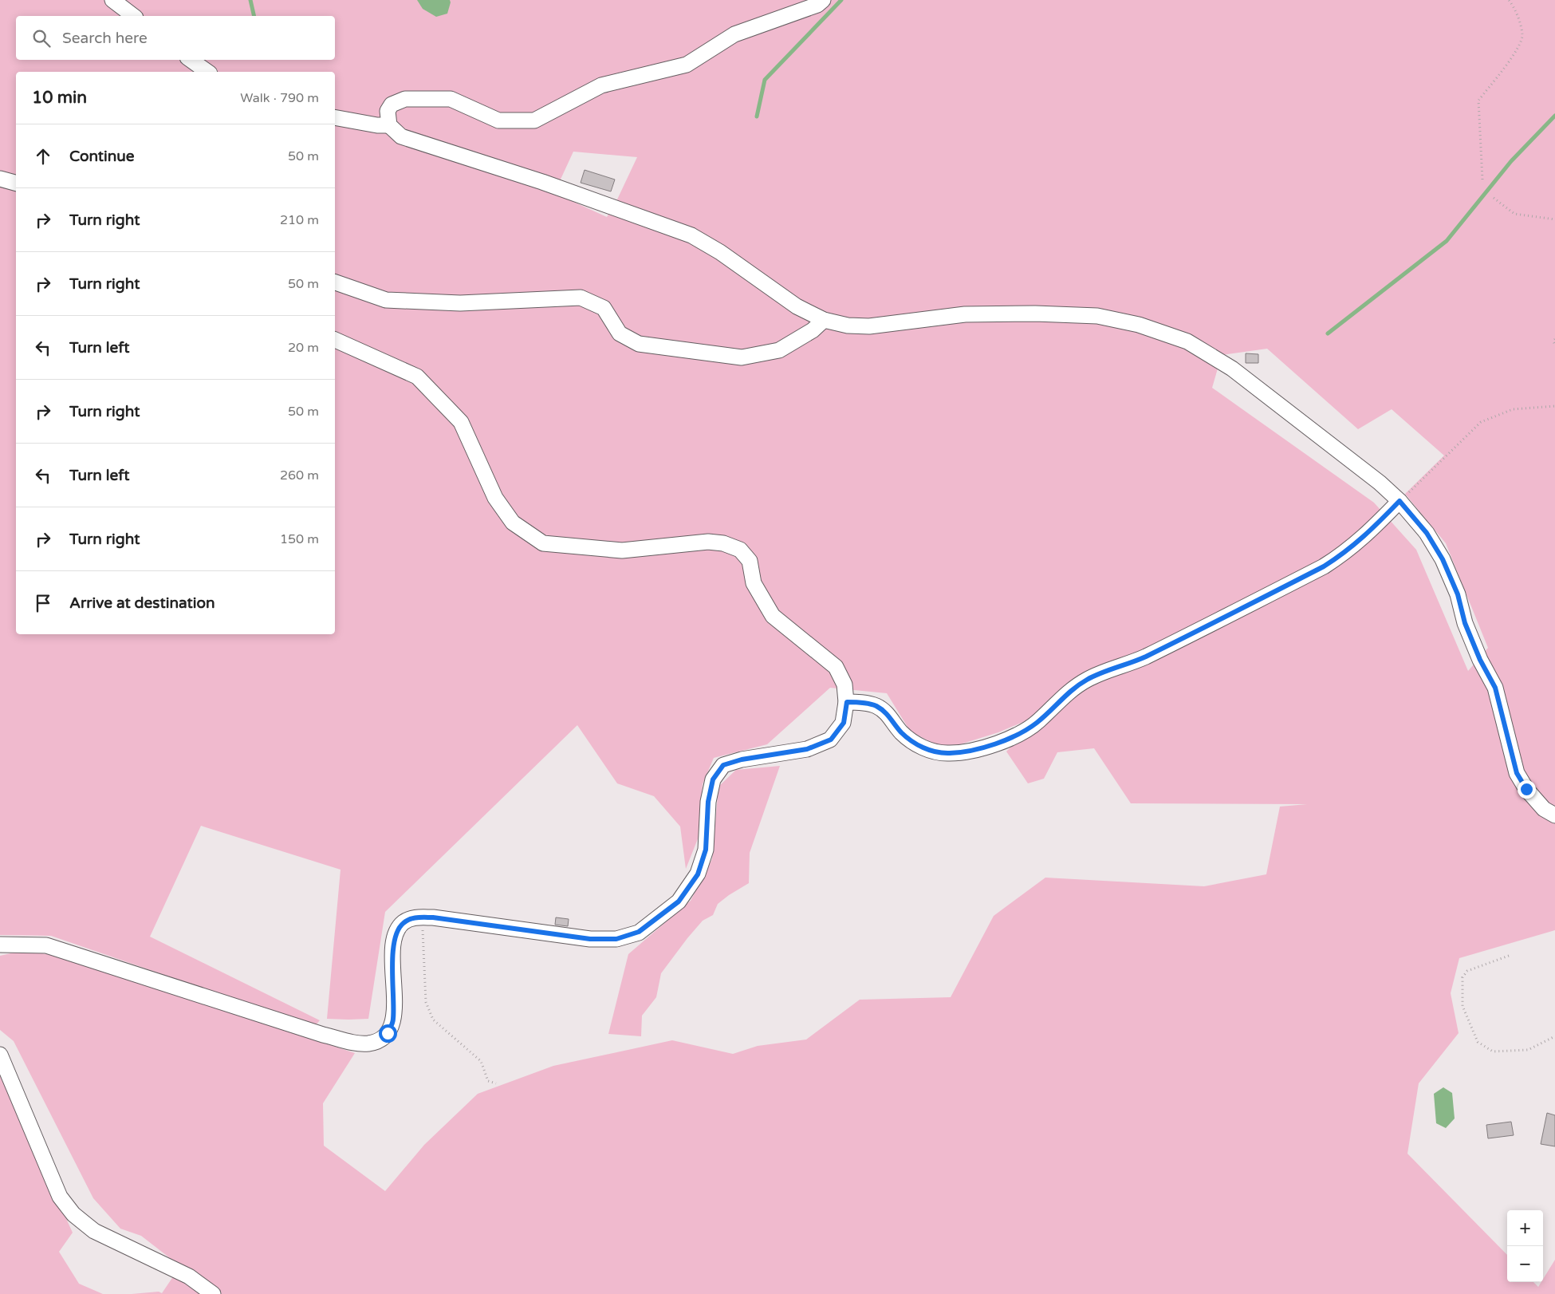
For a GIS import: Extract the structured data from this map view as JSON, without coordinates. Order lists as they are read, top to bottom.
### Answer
{
  "page": {
    "search": "Search here",
    "heading": ["10 min", "Walk · 790 m"],
    "list": [
      ["Continue", "50 m"],
      ["Turn right", "210 m"],
      ["Turn right", "50 m"],
      ["Turn left", "20 m"],
      ["Turn right", "50 m"],
      ["Turn left", "260 m"],
      ["Turn right", "150 m"],
      "Arrive at destination"
    ],
    "map_buttons": ["+", "−"]
  }
}
